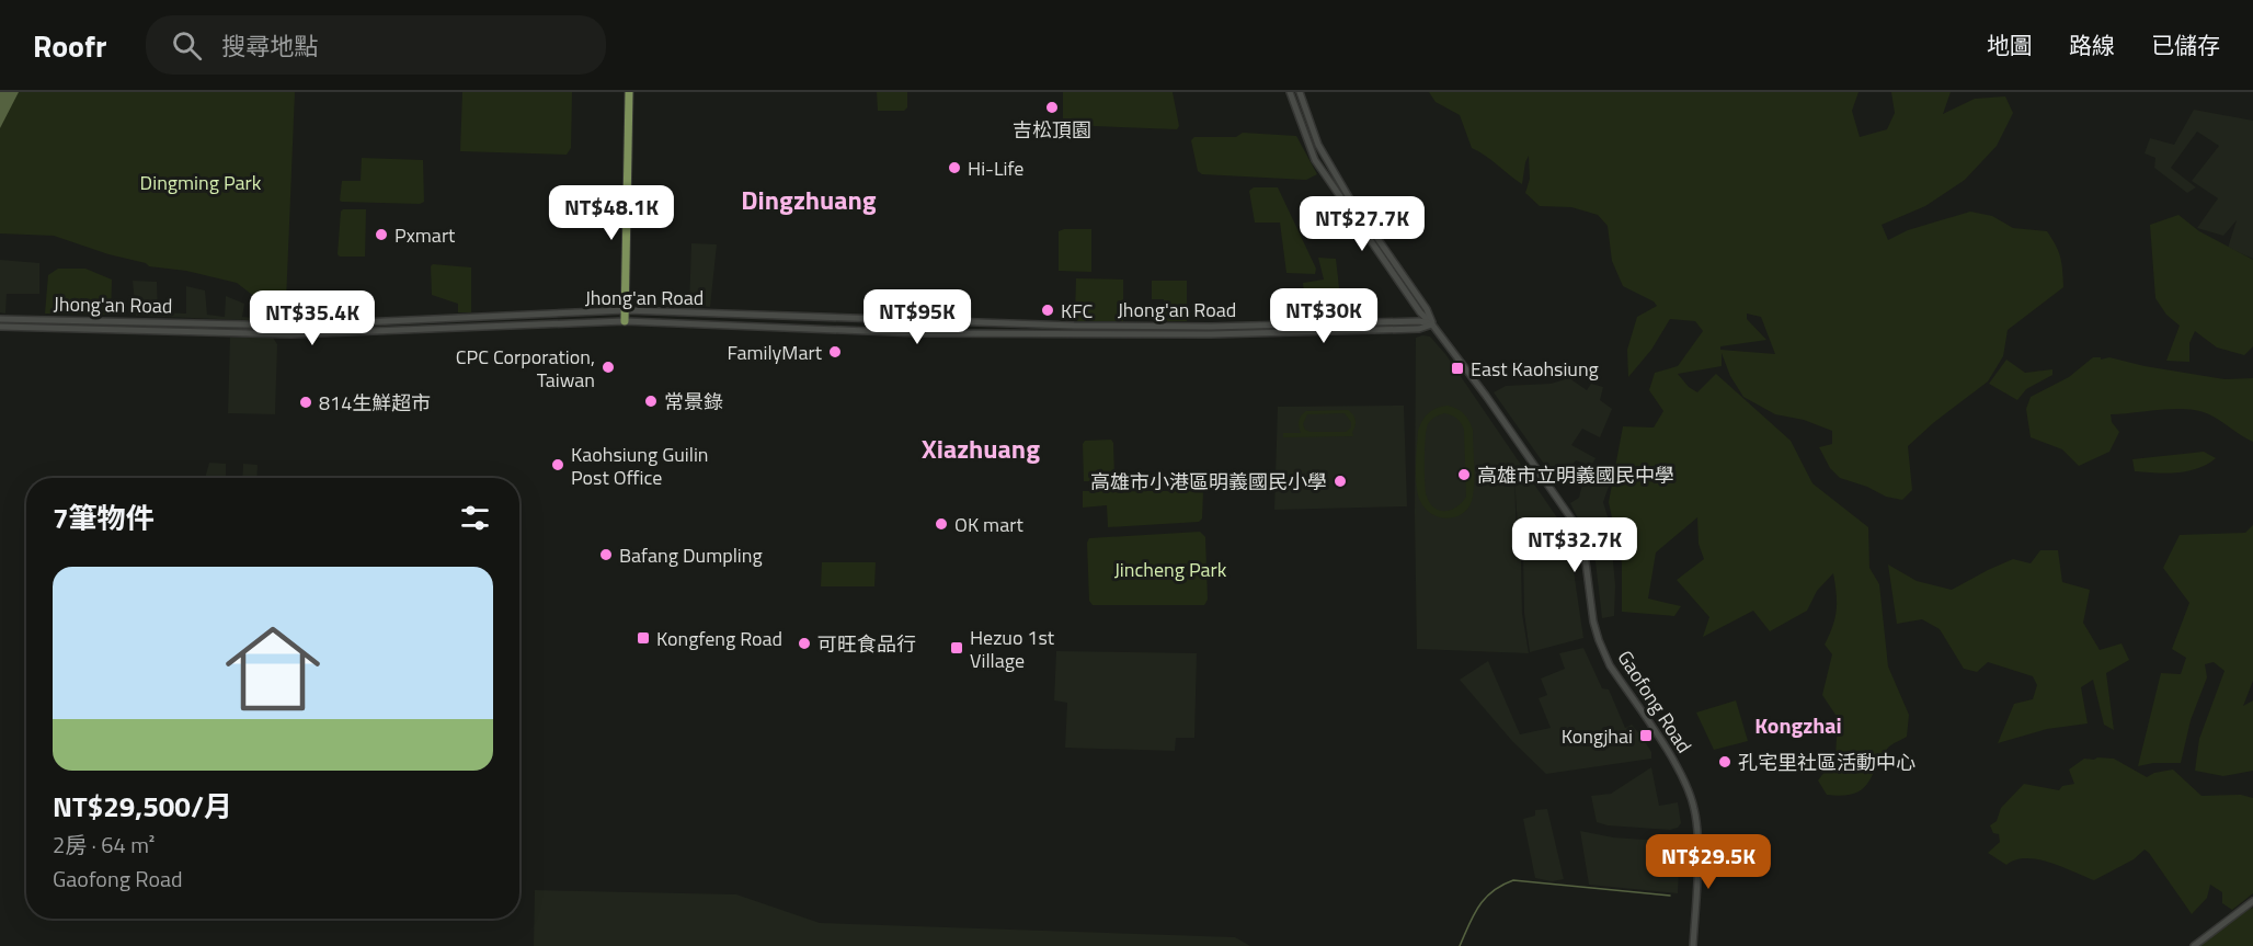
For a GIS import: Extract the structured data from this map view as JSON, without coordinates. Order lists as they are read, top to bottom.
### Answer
{
  "streets": {
    "street": ["Jhong'an Road", "Gaofong Road"]
  },
  "crossings": [
    ["Jhong'an Road", "Gaofong Road"]
  ],
  "districts": ["Dingzhuang", "Xiazhuang", "Kongzhai"],
  "parks": ["Dingming Park", "Jincheng Park"],
  "places": {
    "other": [
      "吉松頂園",
      "Hi-Life",
      "Pxmart",
      "KFC",
      "FamilyMart",
      "CPC Corporation, Taiwan",
      "常景錄",
      "814生鮮超市",
      "Kaohsiung Guilin Post Office",
      "高雄市立明義國民中學",
      "高雄市小港區明義國民小學",
      "OK mart",
      "Bafang Dumpling",
      "可旺食品行",
      "孔宅里社區活動中心"
    ],
    "transit": [
      "East Kaohsiung",
      "Kongfeng Road",
      "Hezuo 1st Village",
      "Kongjhai"
    ]
  },
  "page": {
    "header": "Roofr",
    "search": "搜尋地點",
    "nav": ["地圖", "路線", "已儲存"],
    "price": [
      "NT$48.1K",
      "NT$27.7K",
      "NT$30K",
      "NT$95K",
      "NT$35.4K",
      "NT$32.7K",
      "NT$29.5K"
    ],
    "heading": "7筆物件",
    "list": [
      {
        "name": "NT$29,500/月",
        "note": "2房 · 64 m² · Gaofong Road"
      }
    ]
  }
}
